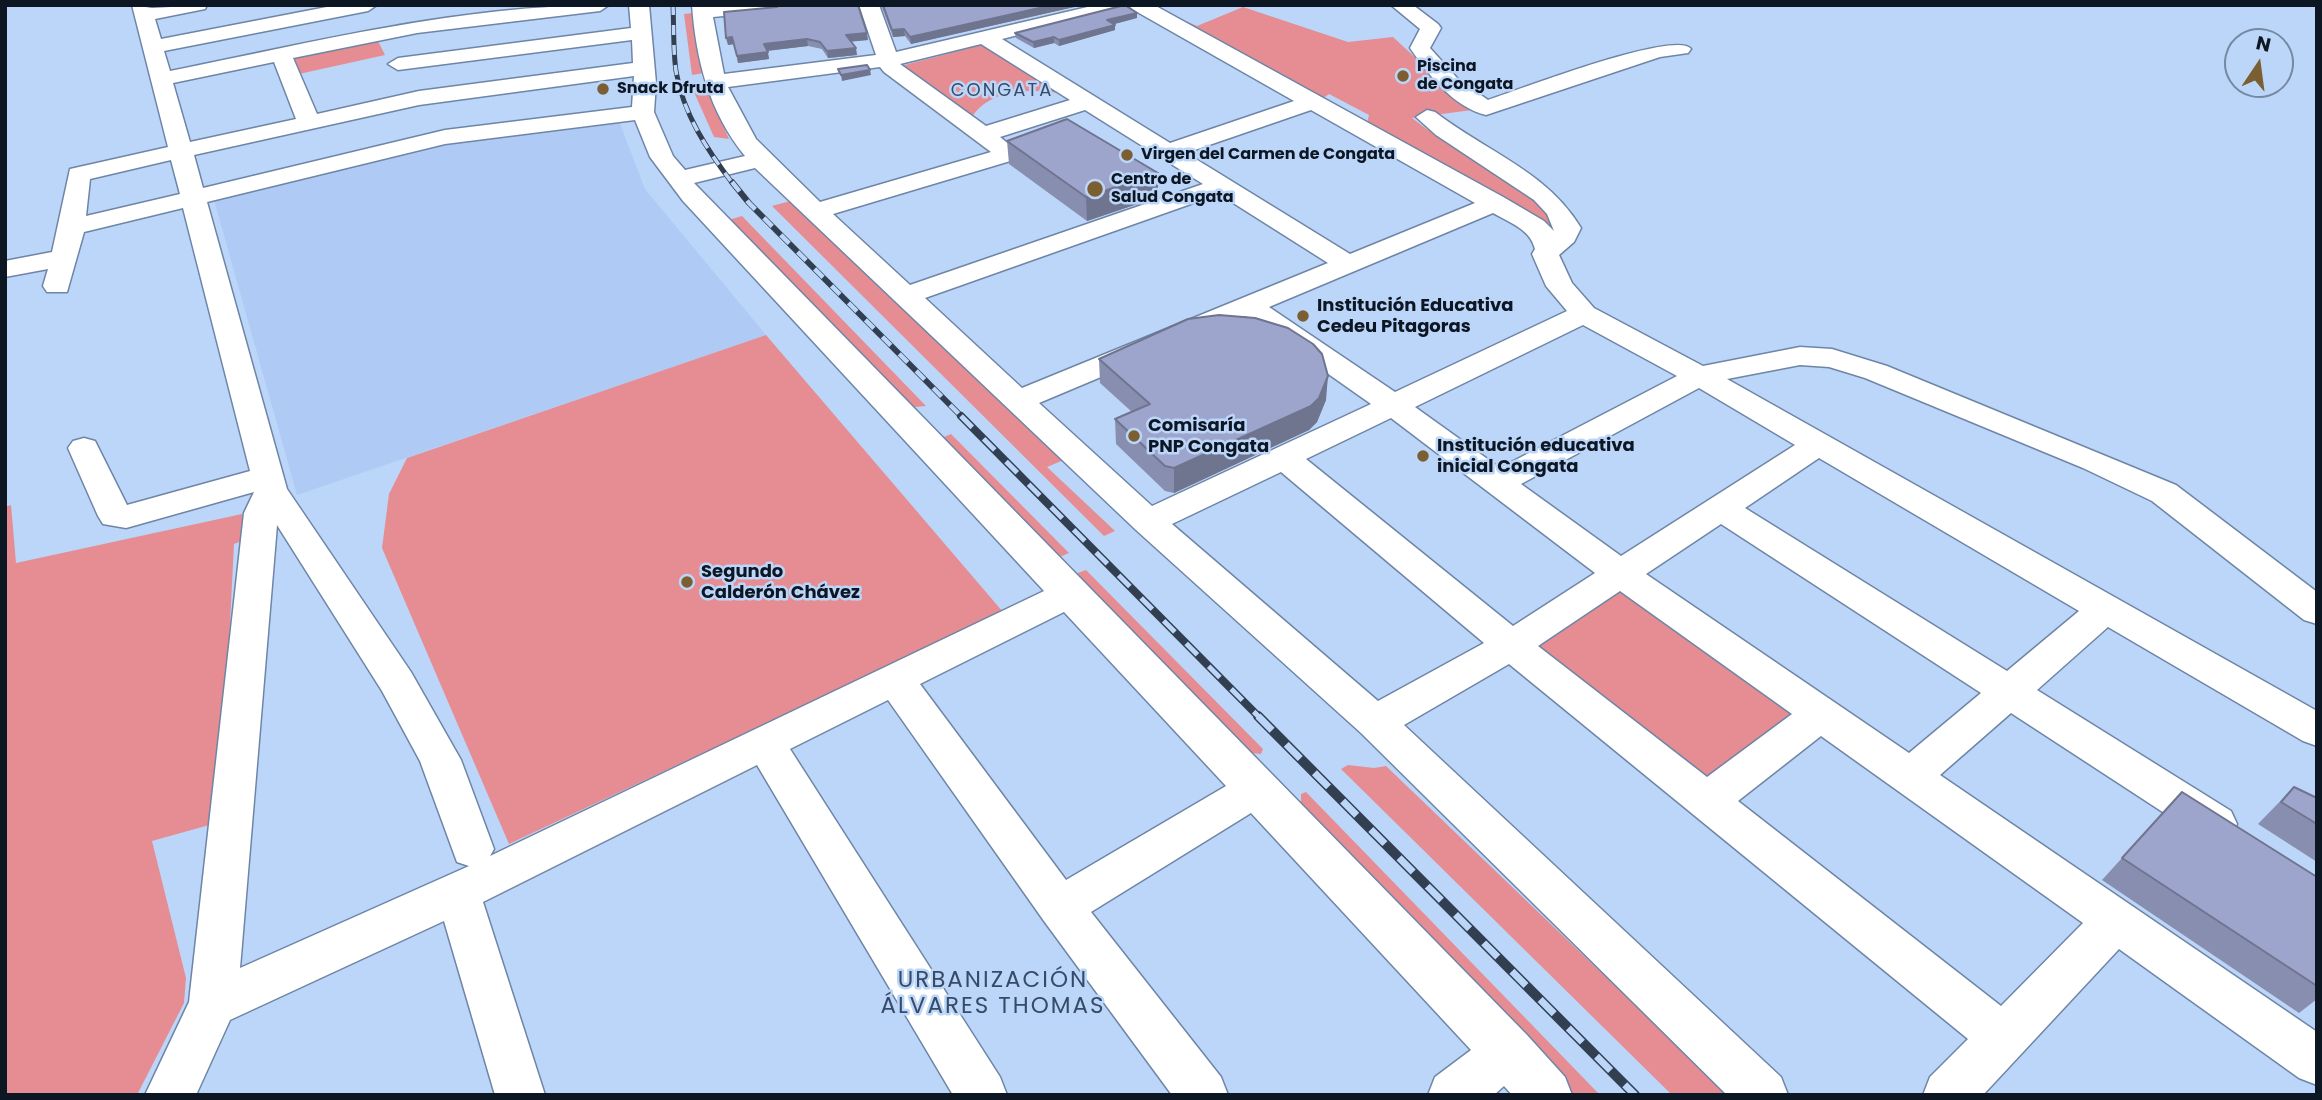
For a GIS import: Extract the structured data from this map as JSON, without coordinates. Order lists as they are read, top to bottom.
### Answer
{
  "districts": ["CONGATA", "URBANIZACIÓN ÁLVARES THOMAS"],
  "places": [
    "Piscina de Congata",
    "Snack Dfruta",
    "Virgen del Carmen de Congata",
    "Centro de Salud Congata",
    "Institución Educativa Cedeu Pitagoras",
    "Comisaría PNP Congata",
    "Institución educativa inicial Congata",
    "Segundo Calderón Chávez"
  ],
  "north": "top"
}
